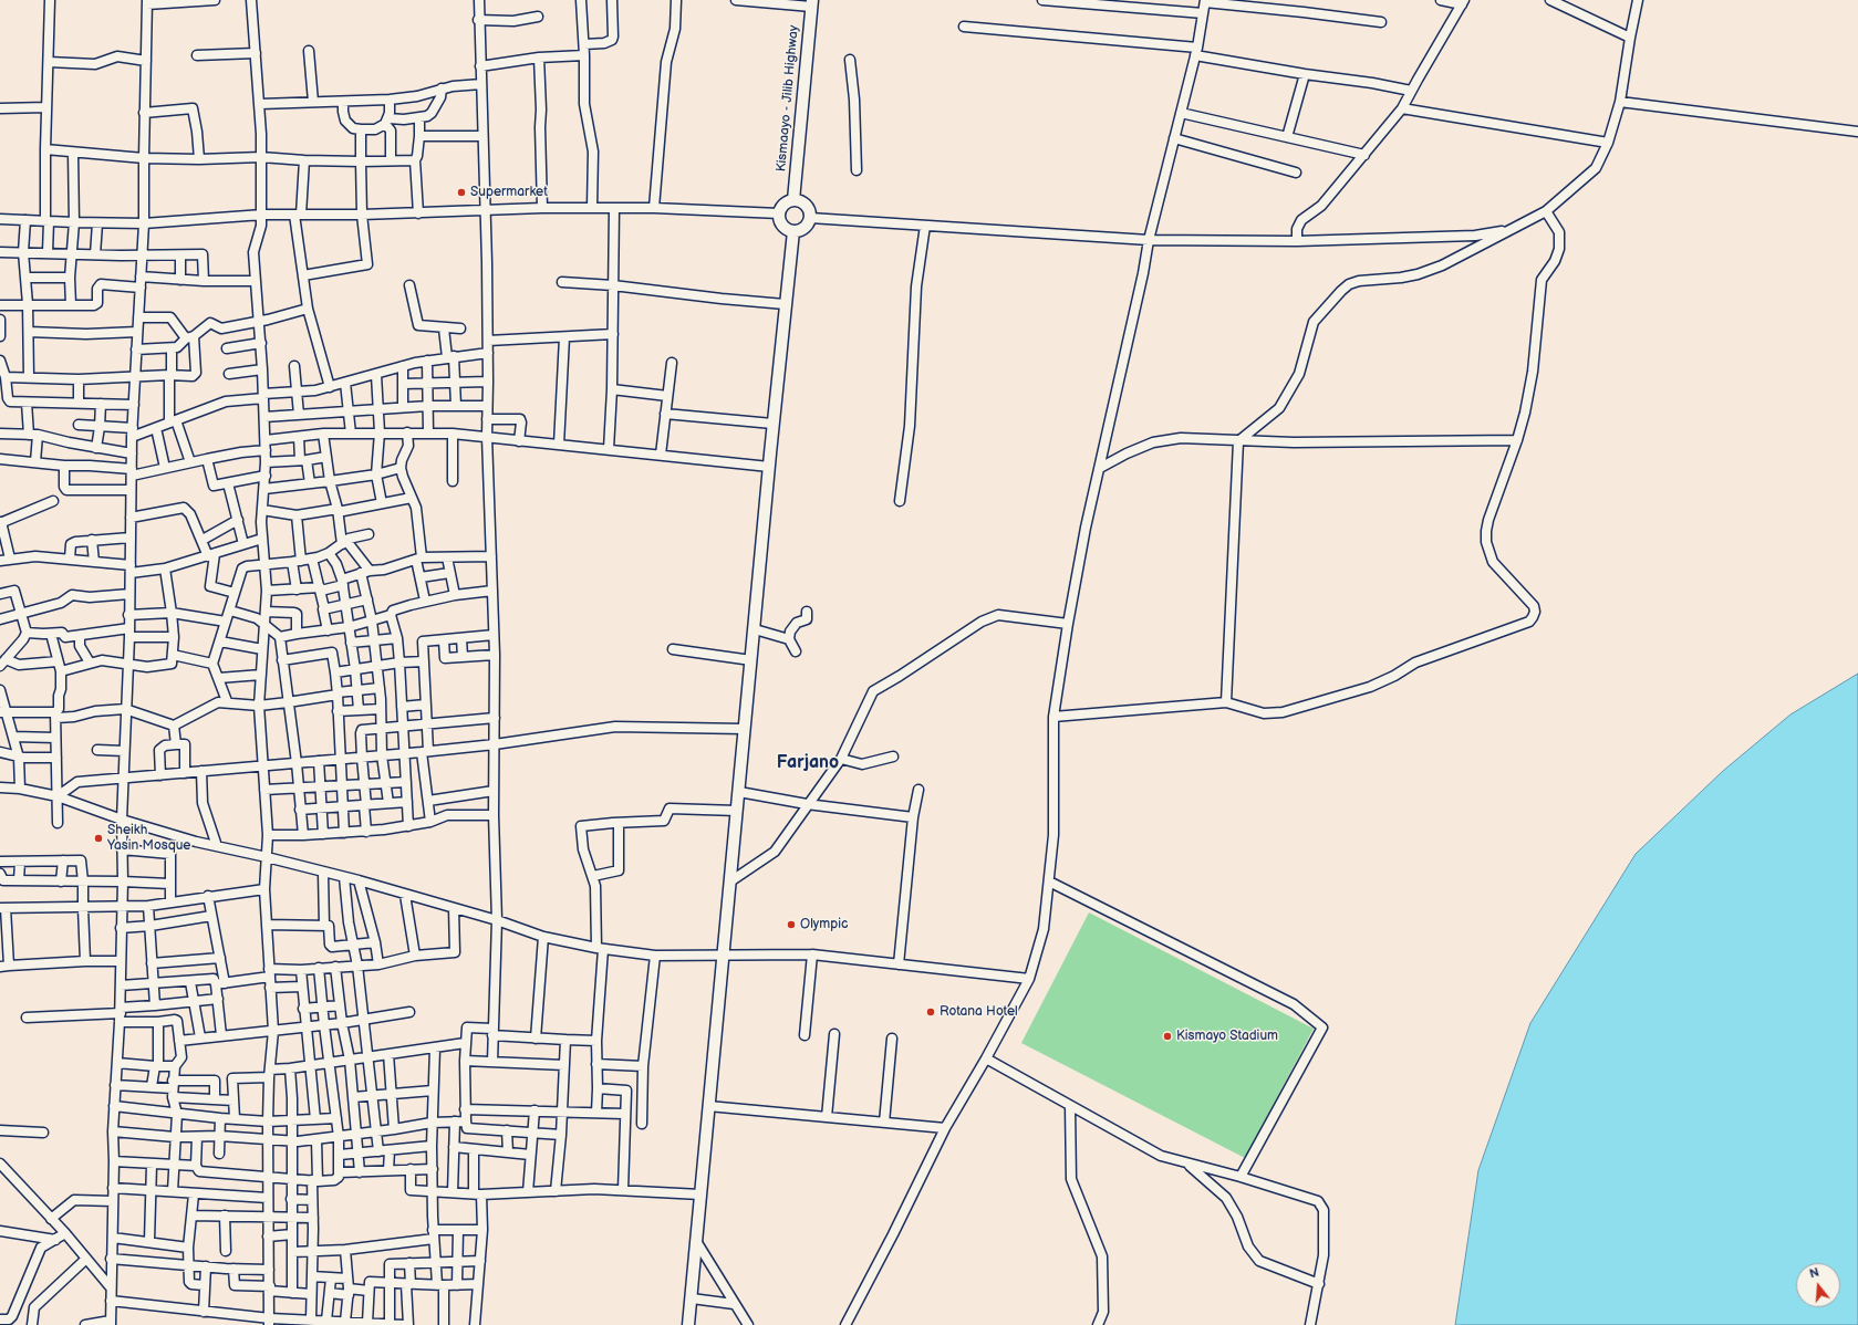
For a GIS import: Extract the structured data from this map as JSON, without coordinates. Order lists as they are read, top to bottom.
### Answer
{
  "streets": {
    "main road": ["Kismaayo - Jilib Highway"]
  },
  "districts": ["Farjano"],
  "places": [
    "Supermarket",
    "Sheikh Yasin Mosque",
    "Olympic",
    "Rotana Hotel",
    "Kismayo Stadium"
  ],
  "north": "top"
}
